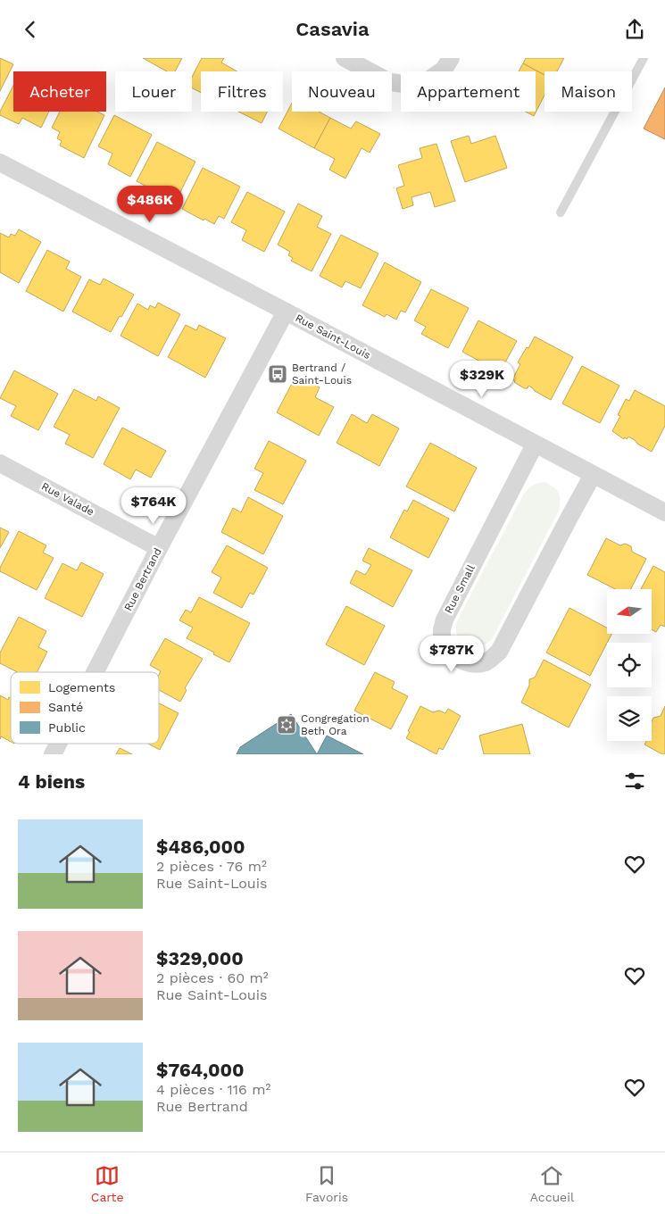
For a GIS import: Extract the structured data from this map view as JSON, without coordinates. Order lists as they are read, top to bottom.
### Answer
{
  "streets": {
    "street": [
      "Rue Saint-Louis",
      "Rue Valade",
      "Rue Bertrand",
      "Rue Small"
    ]
  },
  "crossings": [
    ["Rue Saint-Louis", "Rue Bertrand"],
    ["Rue Saint-Louis", "Rue Small"],
    ["Rue Valade", "Rue Bertrand"]
  ],
  "places": {
    "bus stop": ["Bertrand / Saint-Louis"],
    "synagogue": ["Congregation Beth Ora"]
  },
  "legend": ["Logements", "Santé", "Public"],
  "north": "left",
  "page": {
    "header": "Casavia",
    "chip": [
      "Acheter",
      "Louer",
      "Filtres",
      "Nouveau",
      "Appartement",
      "Maison"
    ],
    "price": [
      "$486K",
      "$329K",
      "$764K",
      "$787K"
    ],
    "heading": "4 biens",
    "list": [
      {
        "name": "$486,000",
        "note": "2 pièces · 76 m² · Rue Saint-Louis"
      },
      {
        "name": "$329,000",
        "note": "2 pièces · 60 m² · Rue Saint-Louis"
      },
      {
        "name": "$764,000",
        "note": "4 pièces · 116 m² · Rue Bertrand"
      }
    ],
    "tabs": ["Carte", "Favoris", "Accueil"]
  }
}
